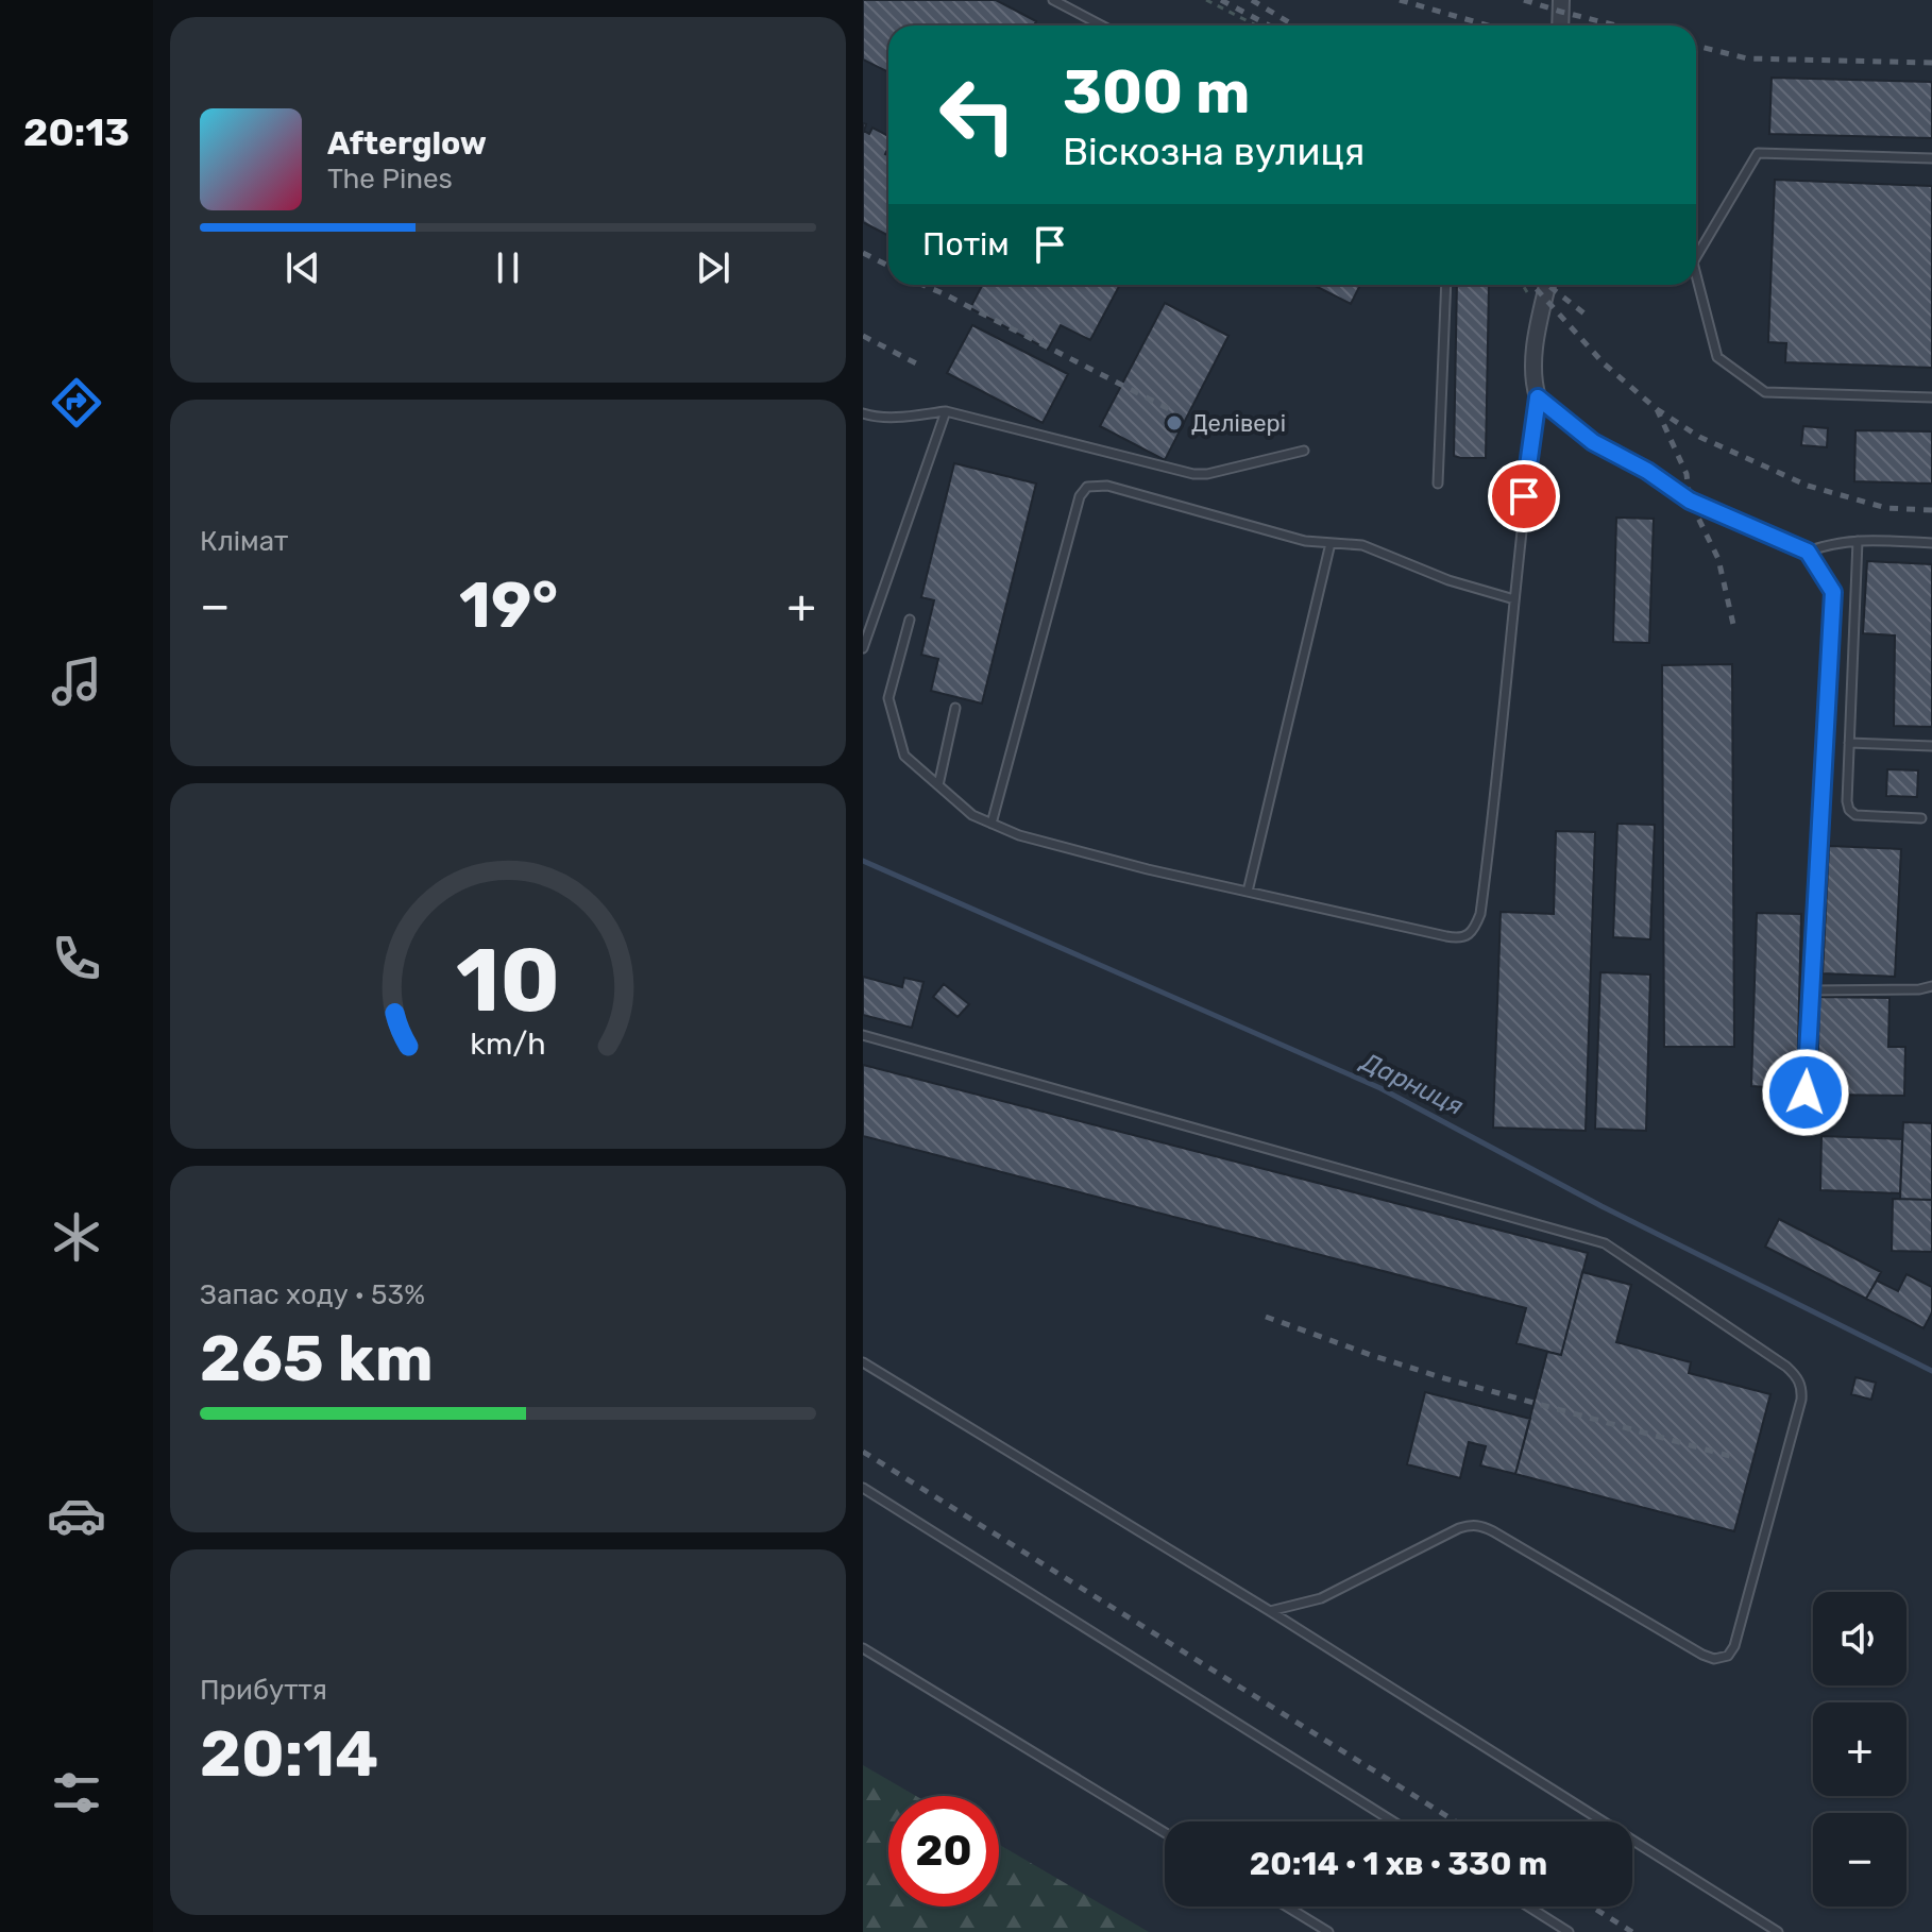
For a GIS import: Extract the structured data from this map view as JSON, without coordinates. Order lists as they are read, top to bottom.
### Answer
{
  "water": ["Дарниця"],
  "places": ["Делівері"],
  "page": {
    "tabs": "20:13",
    "turn": ["300 m", "Віскозна вулиця"],
    "song": ["Afterglow", "The Pines"],
    "then": "Потім",
    "tile": [
      "Клімат",
      ["Запас ходу · 53%", "265 km"],
      ["Прибуття", "20:14"]
    ],
    "heat": ["−", "19°", "+"],
    "map_buttons": ["+", "−"],
    "limit": "20",
    "trip": "20:14 · 1 хв · 330 m",
    "gauge": ["10", "km/h"]
  }
}
